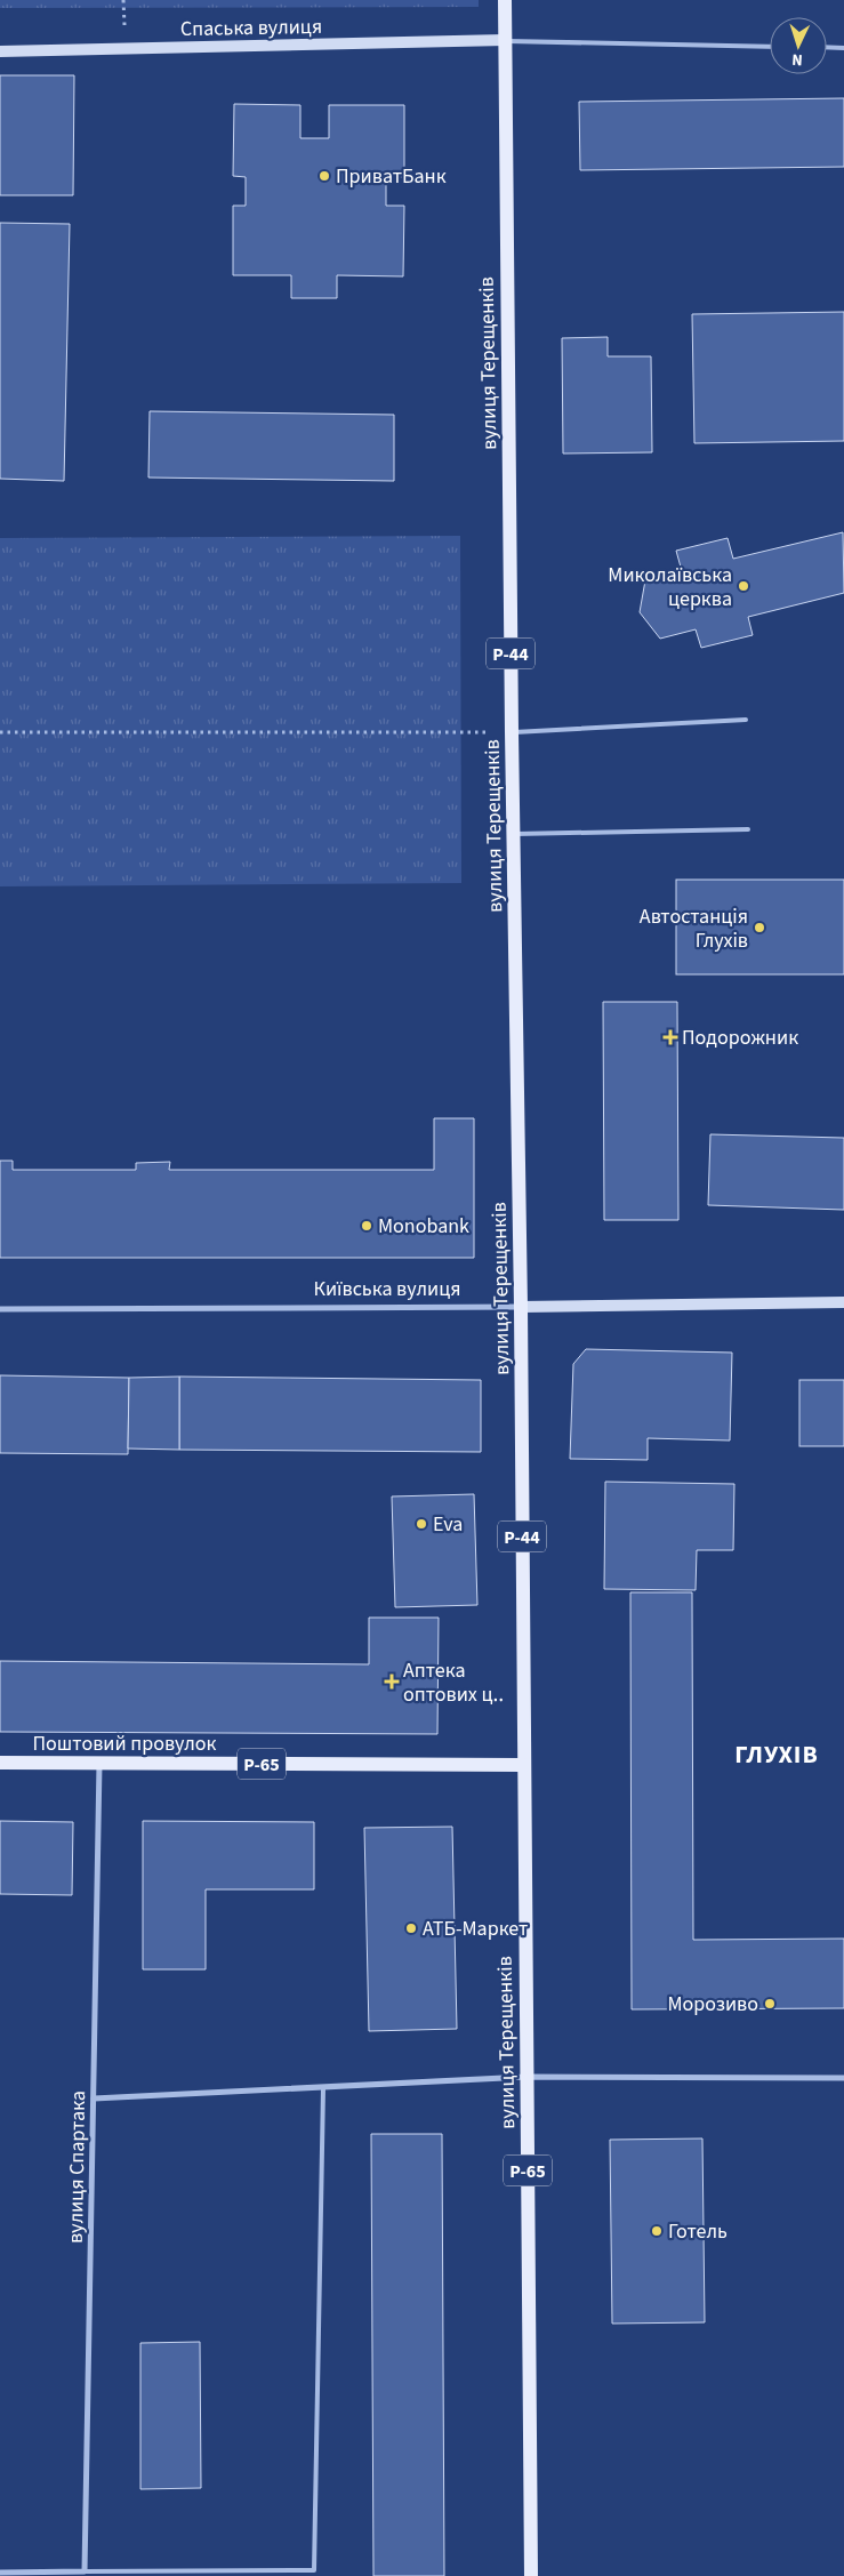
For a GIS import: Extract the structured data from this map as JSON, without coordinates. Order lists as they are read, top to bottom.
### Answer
{
  "streets": {
    "main road": [
      "вулиця Терещенків",
      "Р-44",
      "Поштовий провулок",
      "Р-65"
    ],
    "street": ["Спаська вулиця", "Київська вулиця", "вулиця Спартака"]
  },
  "crossings": [
    ["Спаська вулиця", "вулиця Терещенків"],
    ["вулиця Терещенків", "Київська вулиця"],
    ["вулиця Терещенків", "Поштовий провулок"],
    ["Поштовий провулок", "вулиця Спартака"]
  ],
  "districts": ["ГЛУХІВ"],
  "places": {
    "other": [
      "ПриватБанк",
      "Миколаївська церква",
      "Автостанція Глухів",
      "Monobank",
      "Eva",
      "АТБ-Маркет",
      "Морозиво",
      "Готель"
    ],
    "health": ["Подорожник", "Аптека оптових ц‥"]
  },
  "north": "bottom"
}
